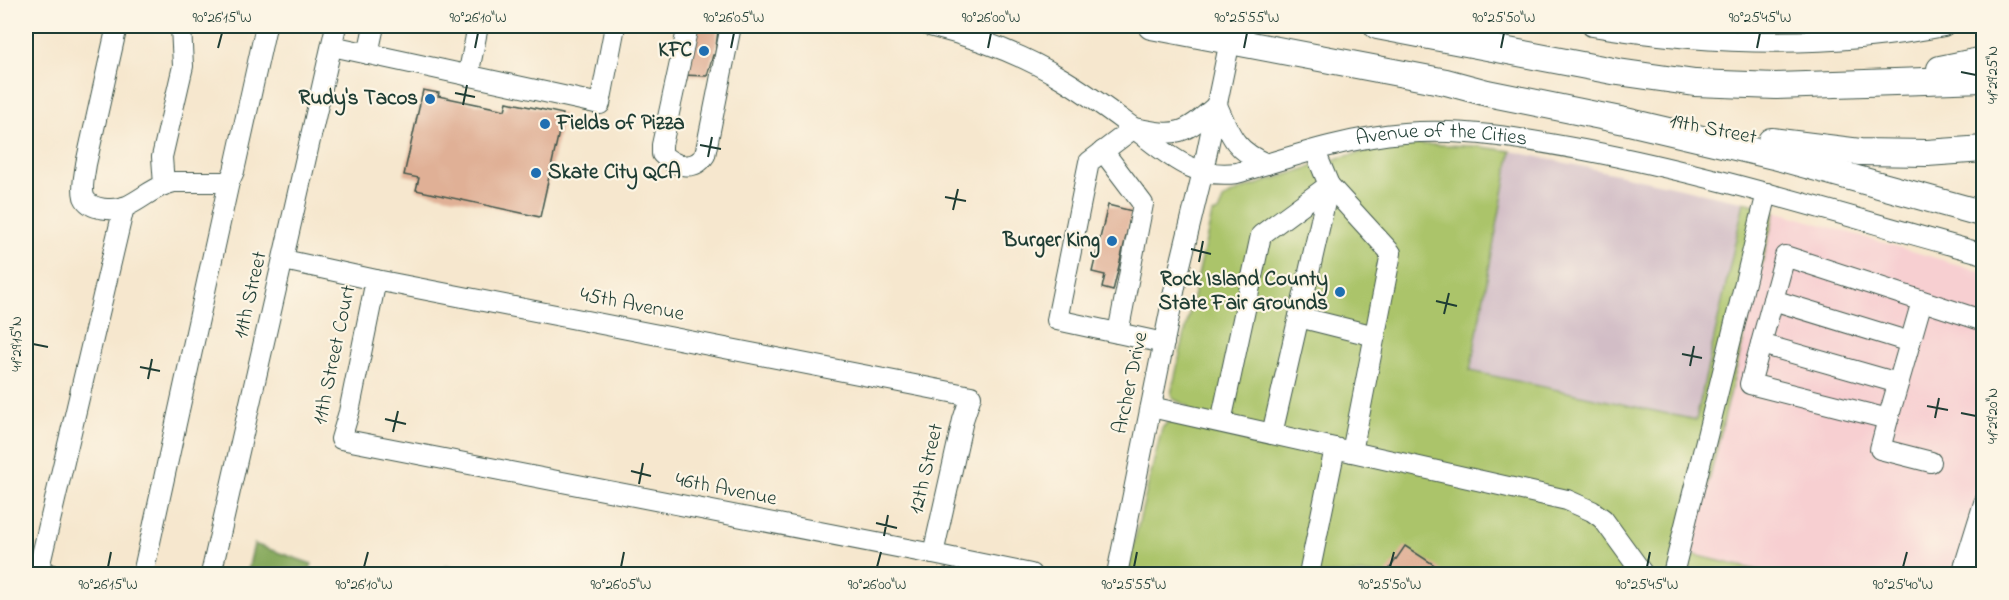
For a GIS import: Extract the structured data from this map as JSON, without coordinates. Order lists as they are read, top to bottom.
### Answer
{
  "streets": {
    "main road": ["19th Street", "Avenue of the Cities"],
    "street": [
      "11th Street",
      "45th Avenue",
      "11th Street Court",
      "Archer Drive",
      "12th Street",
      "46th Avenue"
    ]
  },
  "crossings": [
    ["19th Street", "Avenue of the Cities"],
    ["Avenue of the Cities", "Archer Drive"],
    ["11th Street", "45th Avenue"],
    ["45th Avenue", "11th Street Court"],
    ["45th Avenue", "12th Street"],
    ["11th Street Court", "46th Avenue"],
    ["12th Street", "46th Avenue"]
  ],
  "places": [
    "KFC",
    "Rudy's Tacos",
    "Fields of Pizza",
    "Skate City QCA",
    "Burger King",
    "Rock Island County State Fair Grounds"
  ],
  "coordinates": [
    "90°26'15\"W",
    "90°26'10\"W",
    "90°26'05\"W",
    "90°26'00\"W",
    "90°25'55\"W",
    "90°25'50\"W",
    "90°25'45\"W",
    "41°29'25\"N",
    "41°29'15\"N",
    "41°29'20\"N",
    "90°25'40\"W"
  ]
}
